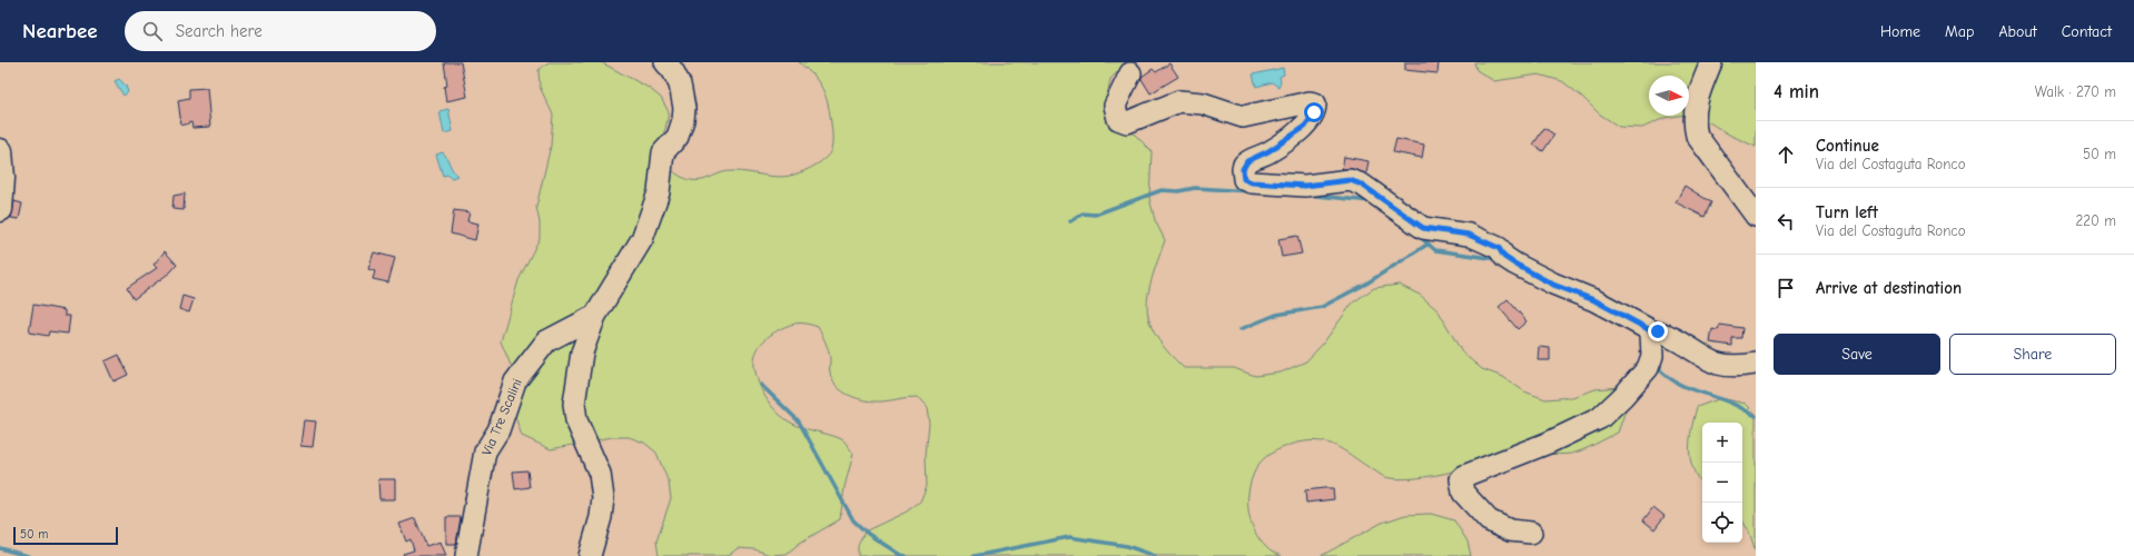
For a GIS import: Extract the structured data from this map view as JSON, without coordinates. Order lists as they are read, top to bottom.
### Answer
{
  "streets": {
    "street": ["Via Tre Scalini"]
  },
  "scale_bar": "50 m",
  "north": "right",
  "page": {
    "header": "Nearbee",
    "search": "Search here",
    "nav": [
      "Home",
      "Map",
      "About",
      "Contact"
    ],
    "heading": ["4 min", "Walk · 270 m"],
    "list": [
      ["Continue", "Via del Costaguta Ronco", "50 m"],
      ["Turn left", "Via del Costaguta Ronco", "220 m"],
      "Arrive at destination"
    ],
    "buttons": ["Save", "Share"],
    "map_buttons": ["+", "−"],
    "scale": "50 m"
  }
}
